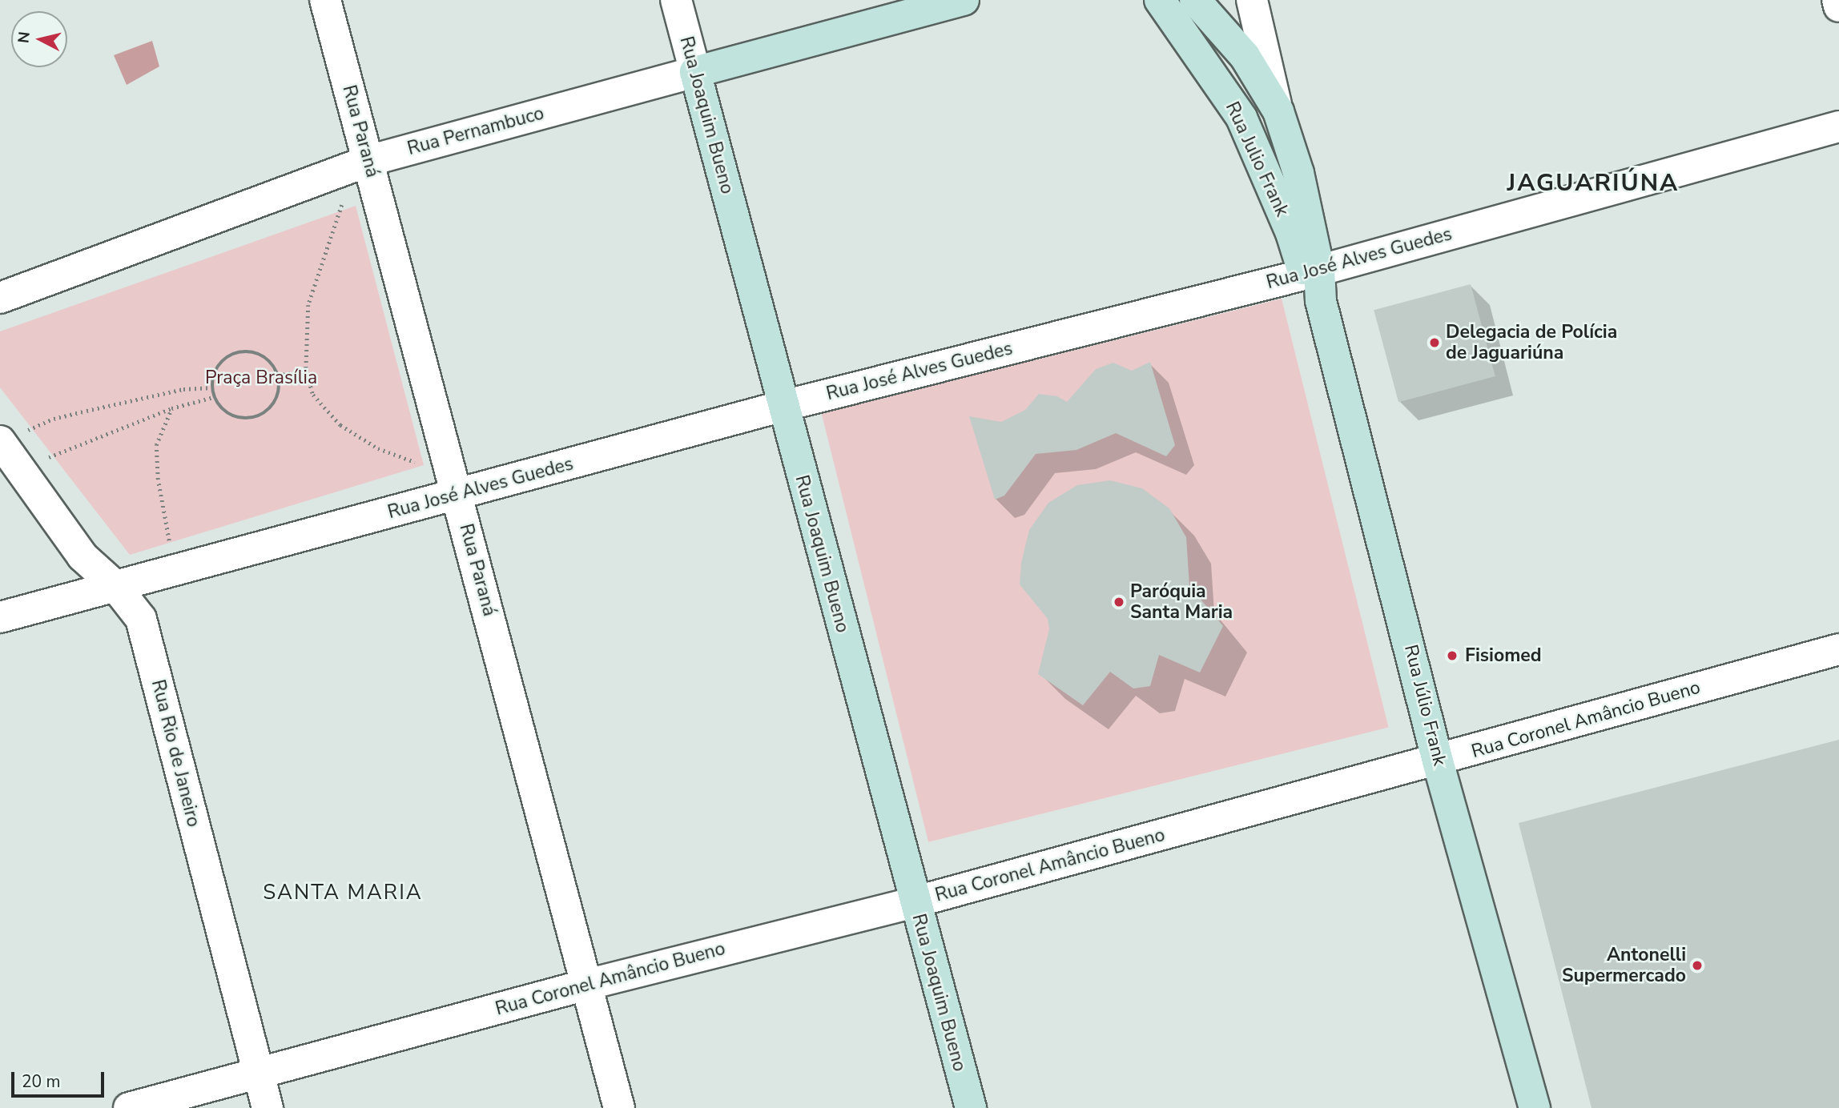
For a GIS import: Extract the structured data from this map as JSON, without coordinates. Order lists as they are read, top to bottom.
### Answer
{
  "streets": {
    "main road": [
      "Rua Joaquim Bueno",
      "Rua Pernambuco",
      "Rua Julio Frank",
      "Rua Júlio Frank"
    ],
    "street": [
      "Rua Paraná",
      "Rua José Alves Guedes",
      "Rua Coronel Amâncio Bueno",
      "Rua Rio de Janeiro"
    ]
  },
  "crossings": [
    ["Rua Joaquim Bueno", "Rua Pernambuco"],
    ["Rua Joaquim Bueno", "Rua José Alves Guedes"],
    ["Rua Joaquim Bueno", "Rua Coronel Amâncio Bueno"],
    ["Rua Paraná", "Rua Pernambuco"],
    ["Rua Paraná", "Rua José Alves Guedes"],
    ["Rua Paraná", "Rua Coronel Amâncio Bueno"],
    ["Rua Julio Frank", "Rua José Alves Guedes"],
    ["Rua Julio Frank", "Rua Júlio Frank"],
    ["Rua José Alves Guedes", "Rua Rio de Janeiro"],
    ["Rua Júlio Frank", "Rua Coronel Amâncio Bueno"],
    ["Rua Coronel Amâncio Bueno", "Rua Rio de Janeiro"]
  ],
  "districts": ["JAGUARIÚNA", "SANTA MARIA"],
  "parks": ["Praça Brasília"],
  "places": [
    "Delegacia de Polícia de Jaguariúna",
    "Paróquia Santa Maria",
    "Fisiomed",
    "Antonelli Supermercado"
  ],
  "scale_bar": "20 m",
  "north": "left"
}
